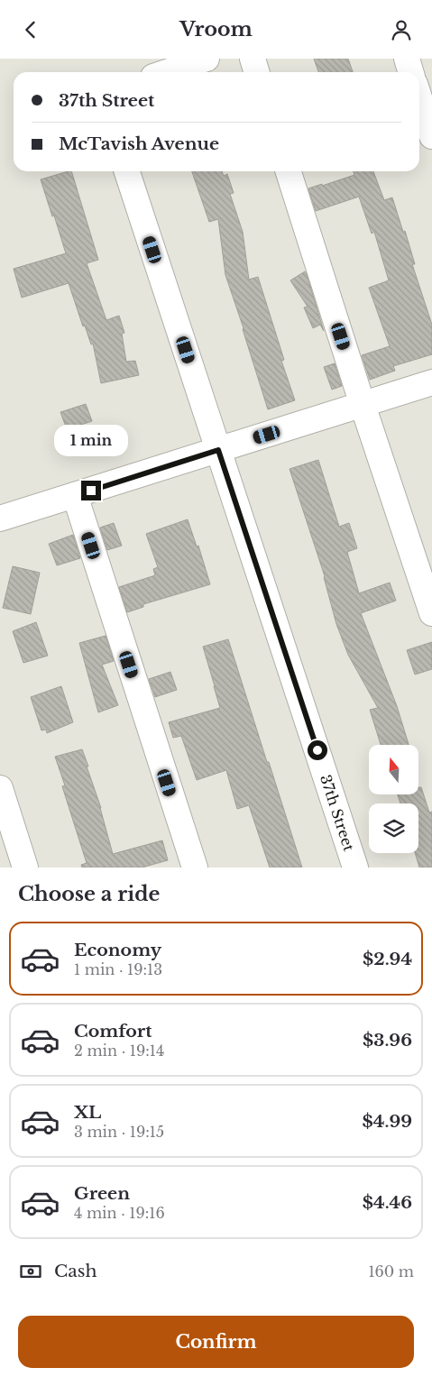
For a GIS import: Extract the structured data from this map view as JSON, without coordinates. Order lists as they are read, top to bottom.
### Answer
{
  "streets": {
    "street": ["37th Street"]
  },
  "north": "top",
  "page": {
    "header": "Vroom",
    "banner": ["37th Street", "McTavish Avenue"],
    "bubble": "1 min",
    "heading": "Choose a ride",
    "list": [
      {
        "name": "Economy",
        "note": "1 min · 19:13",
        "value": "$2.94"
      },
      {
        "name": "Comfort",
        "note": "2 min · 19:14",
        "value": "$3.96"
      },
      {
        "name": "XL",
        "note": "3 min · 19:15",
        "value": "$4.99"
      },
      {
        "name": "Green",
        "note": "4 min · 19:16",
        "value": "$4.46"
      }
    ],
    "pay": ["Cash", "160 m"],
    "buttons": "Confirm"
  }
}
